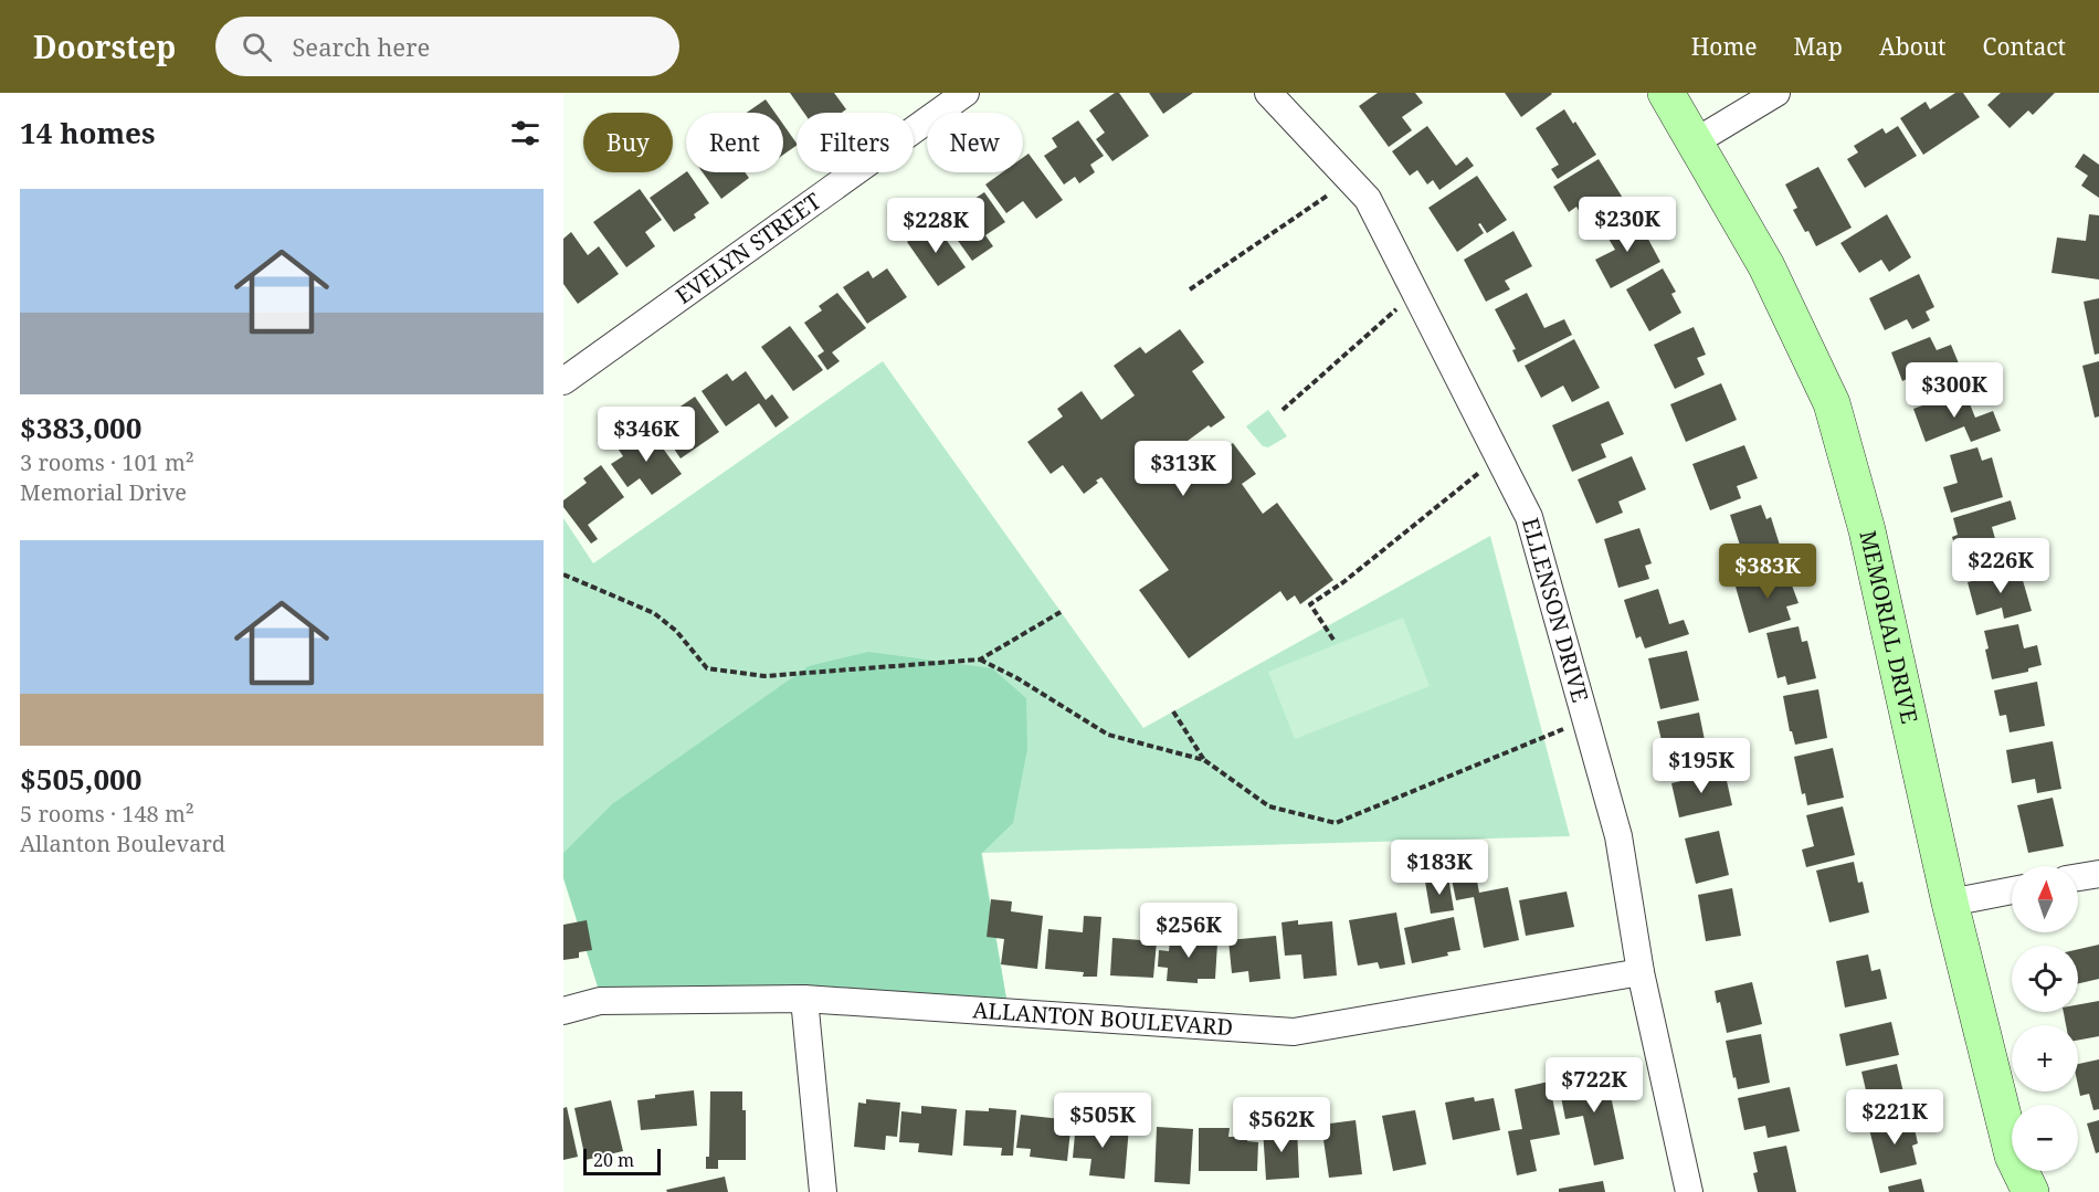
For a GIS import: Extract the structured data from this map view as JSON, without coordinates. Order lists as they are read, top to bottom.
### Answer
{
  "streets": {
    "main road": ["MEMORIAL DRIVE"],
    "street": ["EVELYN STREET", "ELLENSON DRIVE", "ALLANTON BOULEVARD"]
  },
  "crossings": [
    ["ELLENSON DRIVE", "ALLANTON BOULEVARD"]
  ],
  "scale_bar": "20 m",
  "north": "top",
  "page": {
    "header": "Doorstep",
    "search": "Search here",
    "nav": [
      "Home",
      "Map",
      "About",
      "Contact"
    ],
    "heading": "14 homes",
    "chip": [
      "Buy",
      "Rent",
      "Filters",
      "New"
    ],
    "list": [
      {
        "name": "$383,000",
        "note": "3 rooms · 101 m² · Memorial Drive"
      },
      {
        "name": "$505,000",
        "note": "5 rooms · 148 m² · Allanton Boulevard"
      }
    ],
    "price": [
      "$230K",
      "$228K",
      "$300K",
      "$346K",
      "$313K",
      "$226K",
      "$383K",
      "$195K",
      "$183K",
      "$256K",
      "$722K",
      "$221K",
      "$505K",
      "$562K"
    ],
    "map_buttons": ["+", "−"],
    "scale": "20 m"
  }
}
